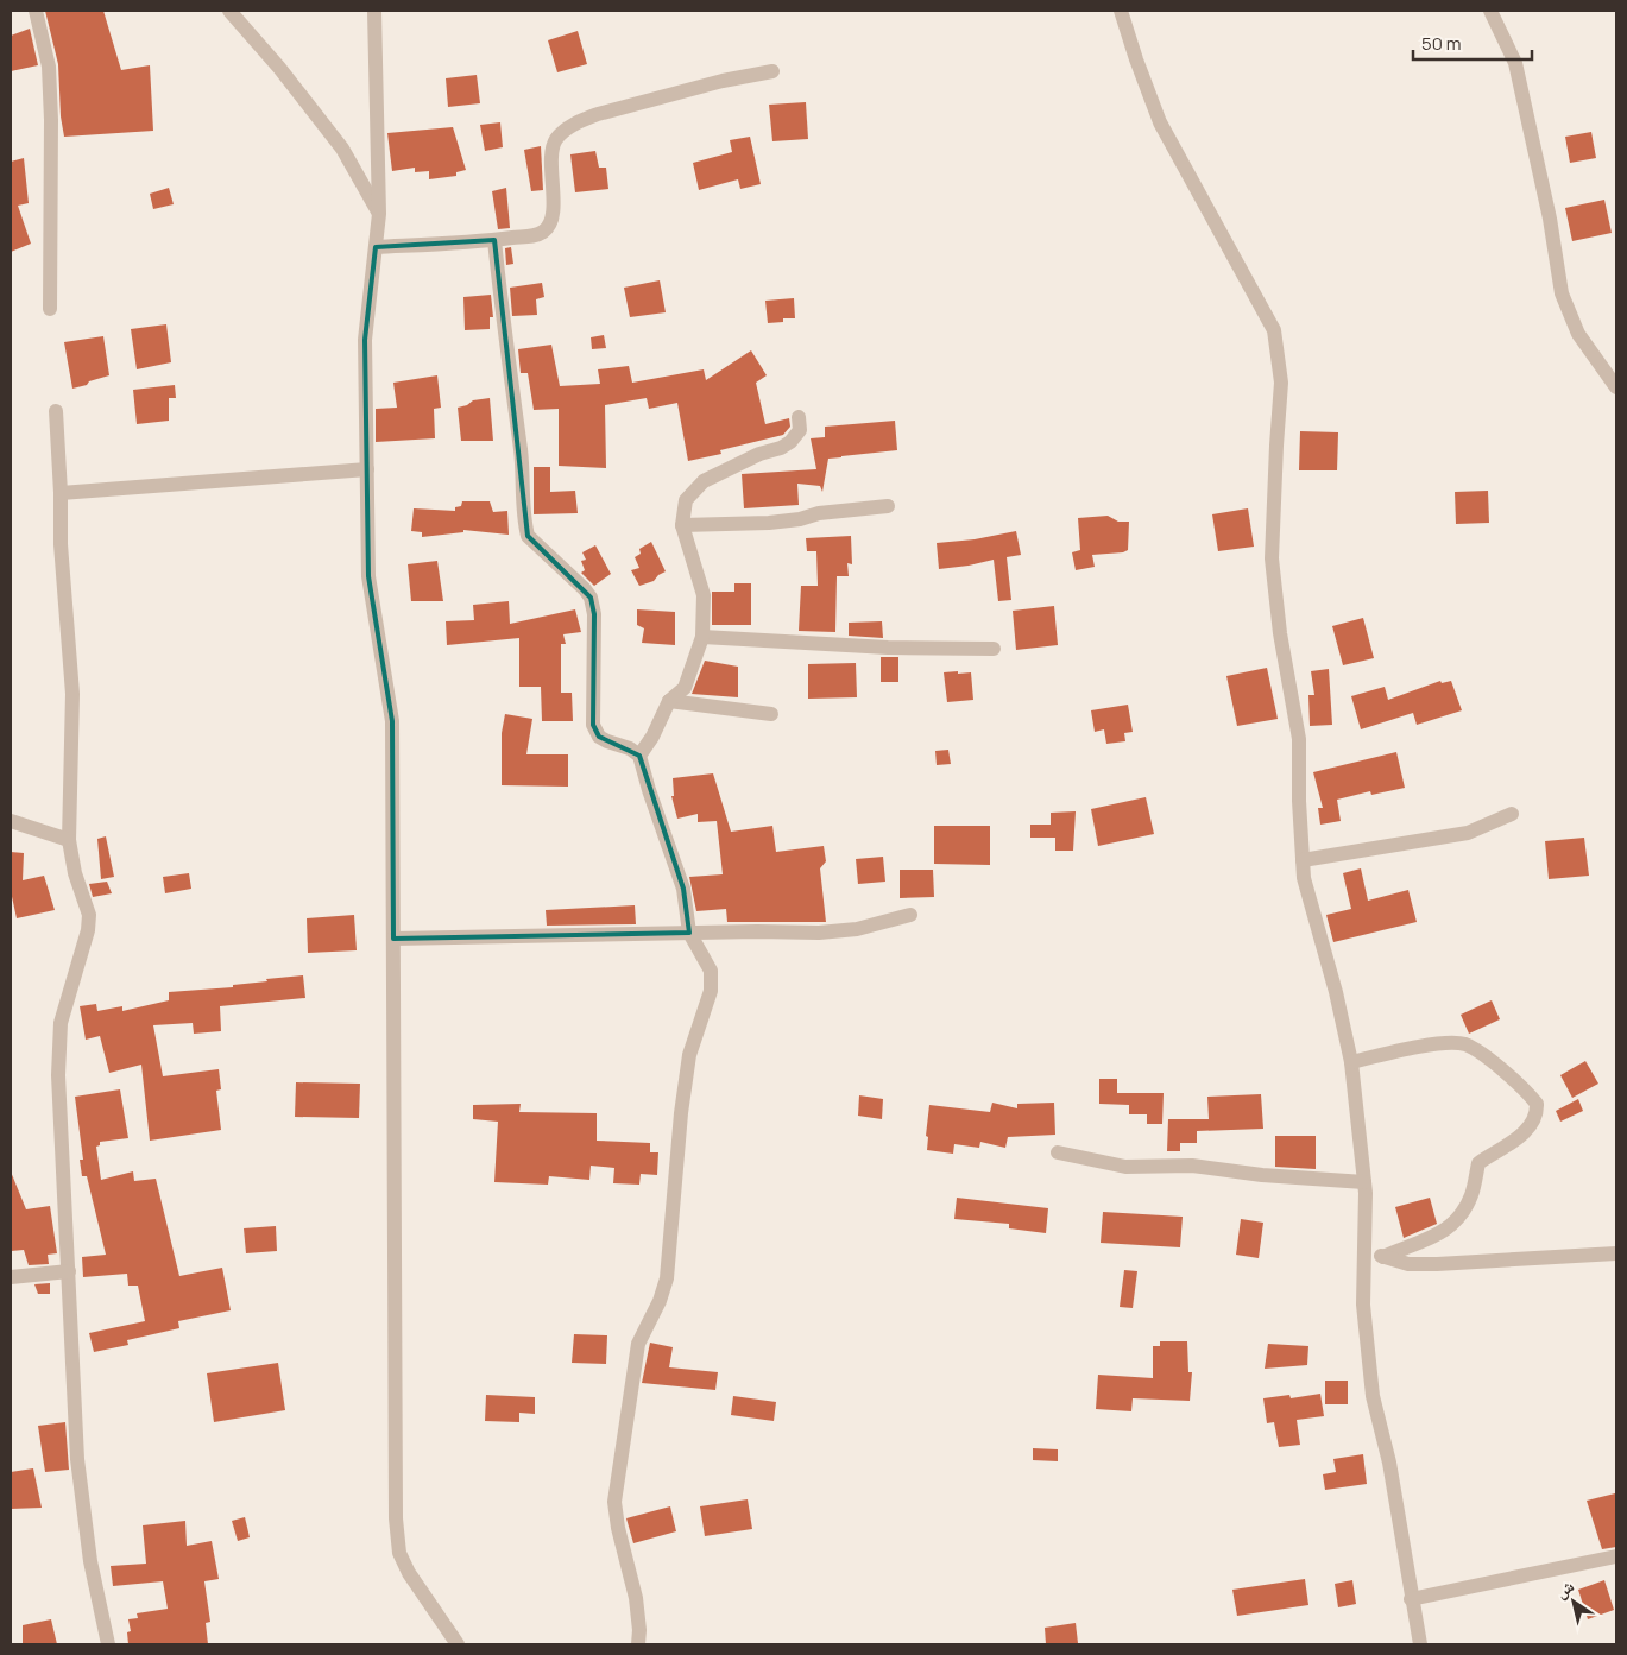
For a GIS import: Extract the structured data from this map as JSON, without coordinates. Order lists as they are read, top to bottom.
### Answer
{
  "scale_bar": "50 m",
  "north": "top left"
}
